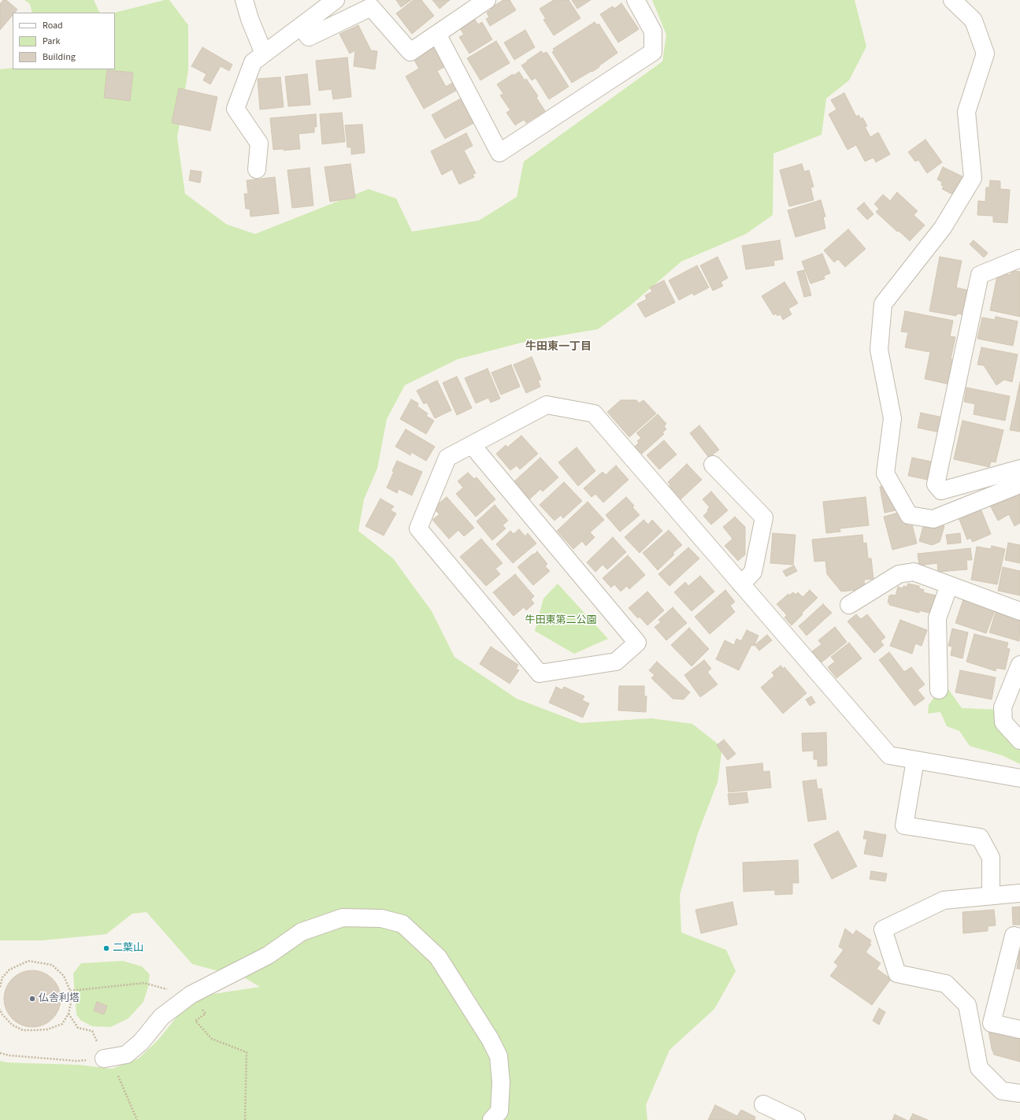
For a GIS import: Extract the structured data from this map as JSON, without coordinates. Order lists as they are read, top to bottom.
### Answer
{
  "districts": ["牛田東一丁目"],
  "parks": ["牛田東第二公園"],
  "places": ["二葉山", "仏舎利塔"],
  "legend": ["Road", "Park", "Building"]
}
